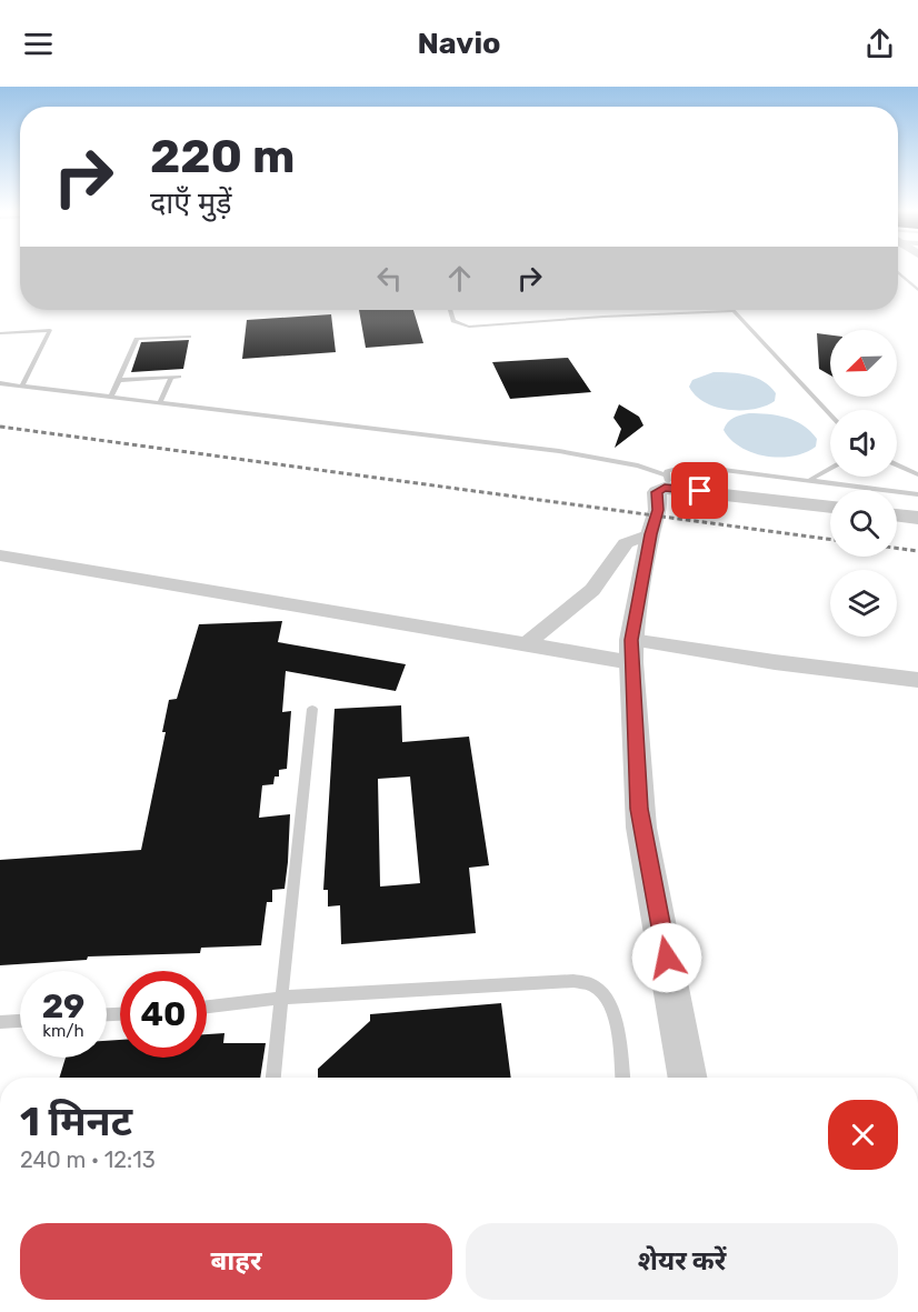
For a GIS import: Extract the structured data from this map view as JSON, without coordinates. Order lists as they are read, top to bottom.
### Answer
{
  "north": "bottom left",
  "page": {
    "header": "Navio",
    "turn": ["220 m", "दाएँ मुड़ें"],
    "speed": "29 km/h",
    "limit": "40",
    "heading": ["1 मिनट", "240 m · 12:13"],
    "buttons": ["बाहर", "शेयर करें"]
  }
}
